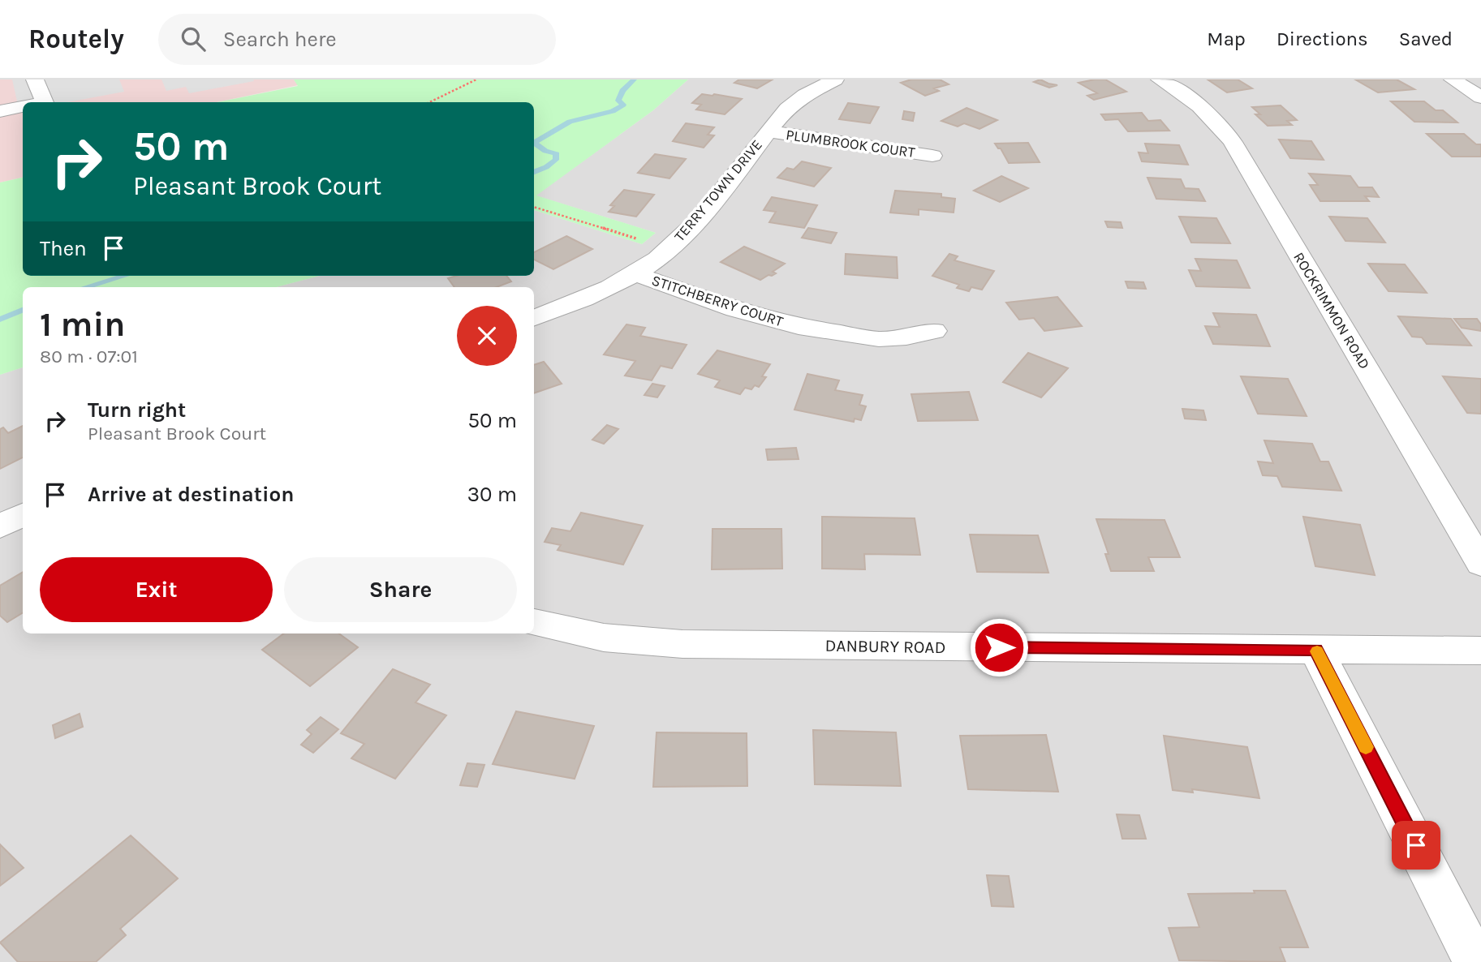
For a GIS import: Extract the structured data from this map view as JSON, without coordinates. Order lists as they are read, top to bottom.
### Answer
{
  "streets": {
    "street": [
      "PLUMBROOK COURT",
      "TERRY TOWN DRIVE",
      "STITCHBERRY COURT",
      "ROCKRIMMON ROAD",
      "DANBURY ROAD"
    ]
  },
  "crossings": [
    ["PLUMBROOK COURT", "TERRY TOWN DRIVE"],
    ["TERRY TOWN DRIVE", "STITCHBERRY COURT"]
  ],
  "page": {
    "header": "Routely",
    "search": "Search here",
    "nav": ["Map", "Directions", "Saved"],
    "turn": ["50 m", "Pleasant Brook Court"],
    "then": "Then",
    "heading": ["1 min", "80 m · 07:01"],
    "list": [
      {
        "name": "Turn right",
        "note": "Pleasant Brook Court",
        "value": "50 m"
      },
      {
        "name": "Arrive at destination",
        "value": "30 m"
      }
    ],
    "buttons": ["Exit", "Share"]
  }
}
